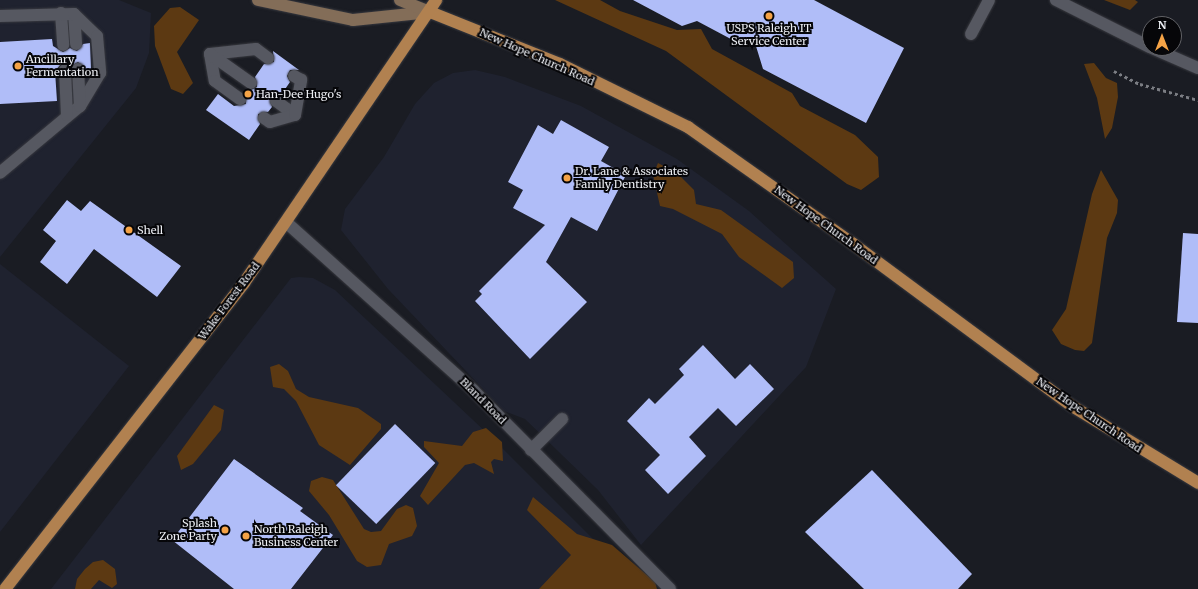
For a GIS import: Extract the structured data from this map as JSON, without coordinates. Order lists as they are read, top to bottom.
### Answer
{
  "streets": {
    "main road": ["New Hope Church Road", "Wake Forest Road"],
    "street": ["Bland Road"]
  },
  "crossings": [
    ["New Hope Church Road", "Wake Forest Road"],
    ["Wake Forest Road", "Bland Road"]
  ],
  "places": [
    "USPS Raleigh IT Service Center",
    "Ancillary Fermentation",
    "Han-Dee Hugo's",
    "Dr. Lane & Associates Family Dentistry",
    "Shell",
    "Splash Zone Party",
    "North Raleigh Business Center"
  ],
  "north": "top"
}
